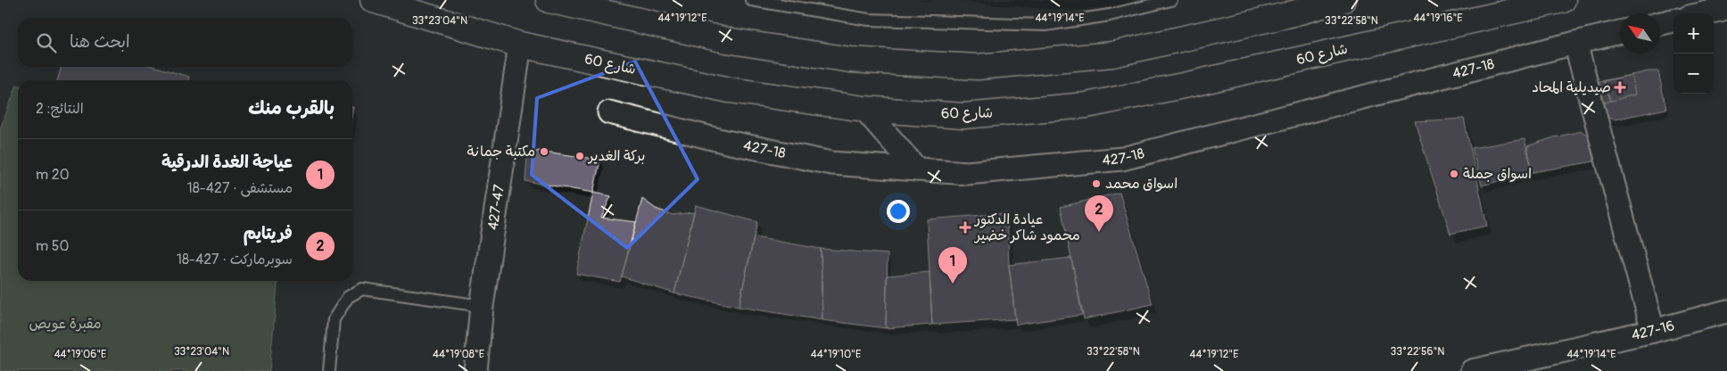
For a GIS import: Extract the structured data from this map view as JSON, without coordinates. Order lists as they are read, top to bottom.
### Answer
{
  "streets": {
    "street": [
      "شارع 60",
      "427-18",
      "427-47",
      "427-16"
    ]
  },
  "crossings": [
    ["شارع 60", "427-47"]
  ],
  "parks": ["مقبرة عويص"],
  "places": {
    "health": ["صيديلية المحاد", "عيادة الدكتور محمود شاكر خضير"],
    "other": [
      "مكتبة جمانة",
      "بركة الغدير",
      "اسواق جملة",
      "اسواق محمد"
    ]
  },
  "north": "top left",
  "page": {
    "map_buttons": ["+", "−"],
    "search": "ابحث هنا",
    "heading": ["بالقرب منك", "النتائج: 2"],
    "list": [
      {
        "mark": "1",
        "name": "عياجة الغدة الدرقية",
        "note": "مستشفى · 427-18",
        "value": "20 m"
      },
      {
        "mark": "2",
        "name": "فريتايم",
        "note": "سوبرماركت · 427-18",
        "value": "50 m"
      }
    ],
    "pins": ["2", "1"]
  },
  "coordinates": [
    "44°19'12\"E",
    "44°19'14\"E",
    "44°19'16\"E",
    "33°23'04\"N",
    "33°22'58\"N",
    "33°22'56\"N",
    "44°19'06\"E",
    "44°19'08\"E",
    "44°19'10\"E"
  ]
}
